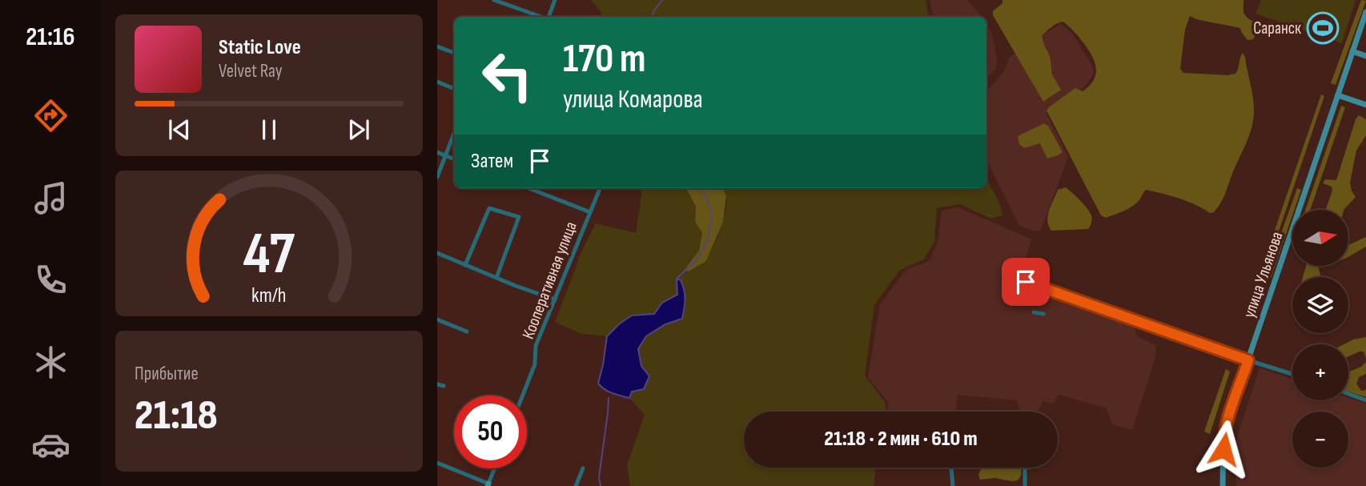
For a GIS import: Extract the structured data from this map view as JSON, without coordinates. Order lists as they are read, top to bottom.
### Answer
{
  "streets": {
    "main road": ["улица Ульянова"],
    "street": ["Кооперативная улица"]
  },
  "places": {
    "sports": ["Саранск"]
  },
  "north": "right",
  "page": {
    "tabs": "21:16",
    "turn": ["170 m", "улица Комарова"],
    "song": ["Static Love", "Velvet Ray"],
    "then": "Затем",
    "map_buttons": ["+", "−"],
    "tile": ["Прибытие", "21:18"],
    "limit": "50",
    "trip": "21:18 · 2 мин · 610 m",
    "gauge": ["47", "km/h"]
  }
}
